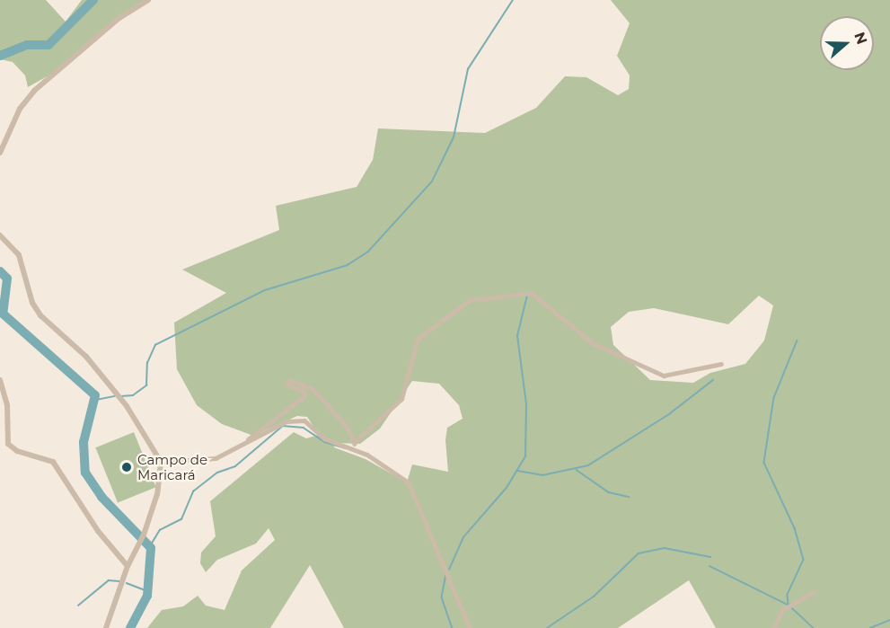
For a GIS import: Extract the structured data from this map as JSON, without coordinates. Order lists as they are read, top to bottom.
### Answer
{
  "places": ["Campo de Maricará"],
  "north": "right"
}
